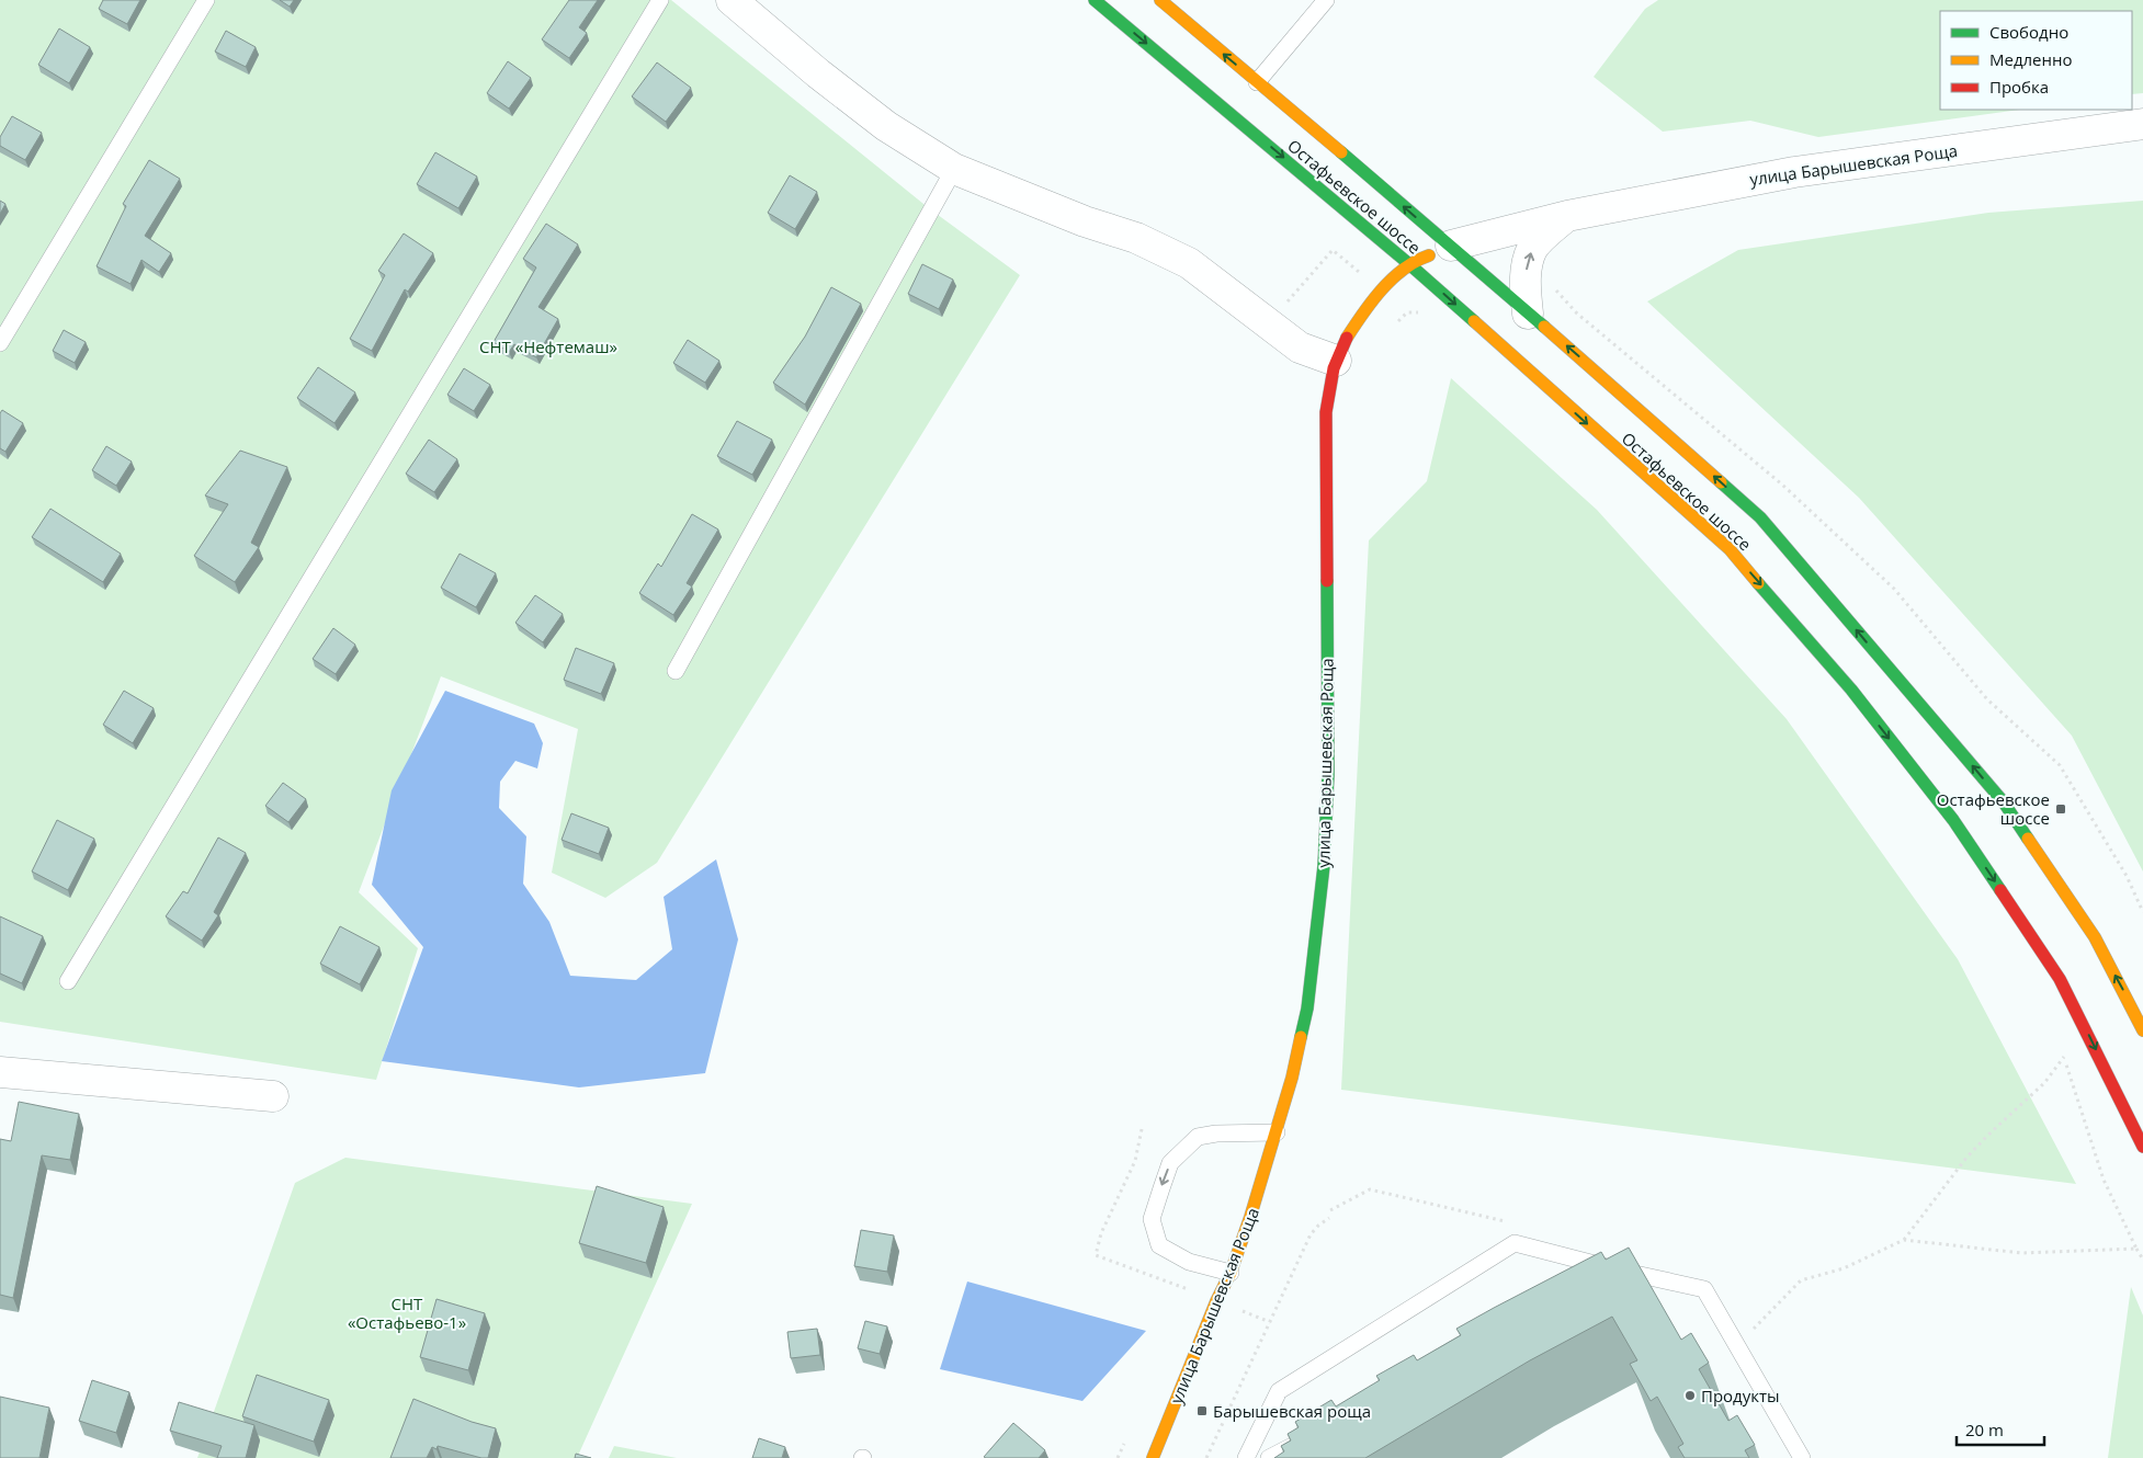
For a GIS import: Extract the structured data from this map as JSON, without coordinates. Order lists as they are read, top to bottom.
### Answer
{
  "streets": {
    "main road": ["улица Барышевская Роща", "Остафьевское шоссе"]
  },
  "crossings": [
    ["улица Барышевская Роща", "Остафьевское шоссе"]
  ],
  "parks": ["СНТ «Нефтемаш»", "СНТ «Остафьево-1»"],
  "places": {
    "transit": ["Остафьевское шоссе", "Барышевская роща"],
    "other": ["Продукты"]
  },
  "legend": ["Свободно", "Медленно", "Пробка"],
  "scale_bar": "20 m"
}
